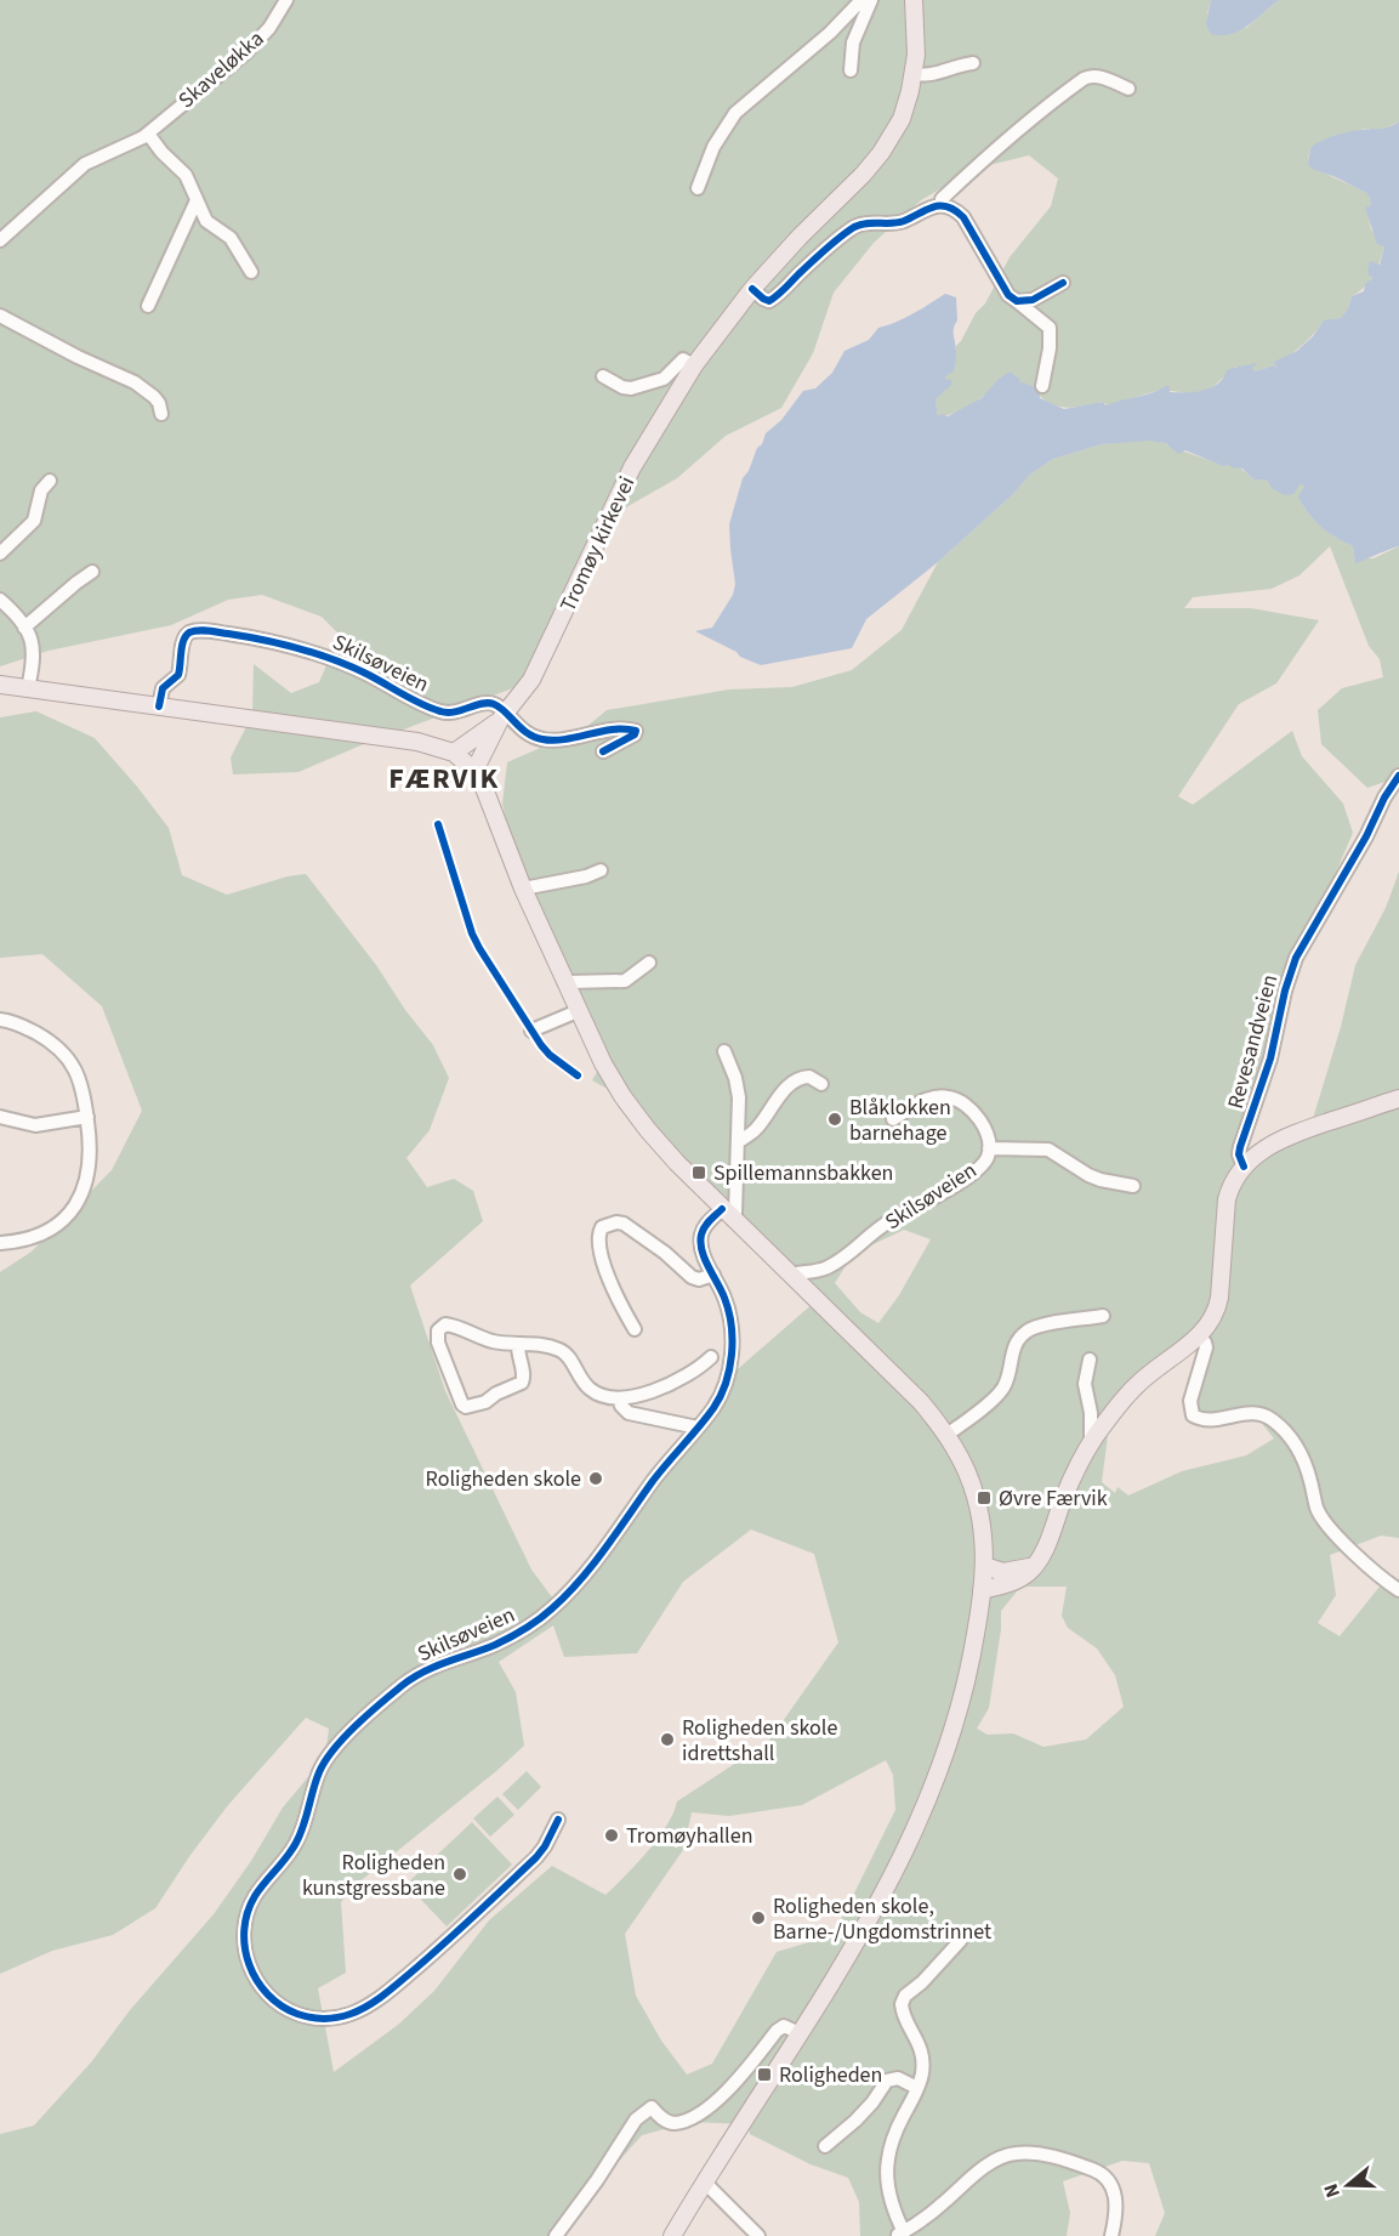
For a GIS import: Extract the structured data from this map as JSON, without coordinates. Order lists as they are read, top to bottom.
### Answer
{
  "streets": {
    "main road": ["Tromøy kirkevei", "Revesandveien"],
    "street": ["Skaveløkka", "Skilsøveien"]
  },
  "crossings": [
    ["Tromøy kirkevei", "Skilsøveien"]
  ],
  "districts": ["FÆRVIK"],
  "places": {
    "other": [
      "Blåklokken barnehage",
      "Roligheden skole",
      "Roligheden skole idrettshall",
      "Tromøyhallen",
      "Roligheden kunstgressbane",
      "Roligheden skole, Barne-/Ungdomstrinnet"
    ],
    "transit": ["Spillemannsbakken", "Øvre Færvik", "Roligheden"]
  },
  "north": "left"
}
